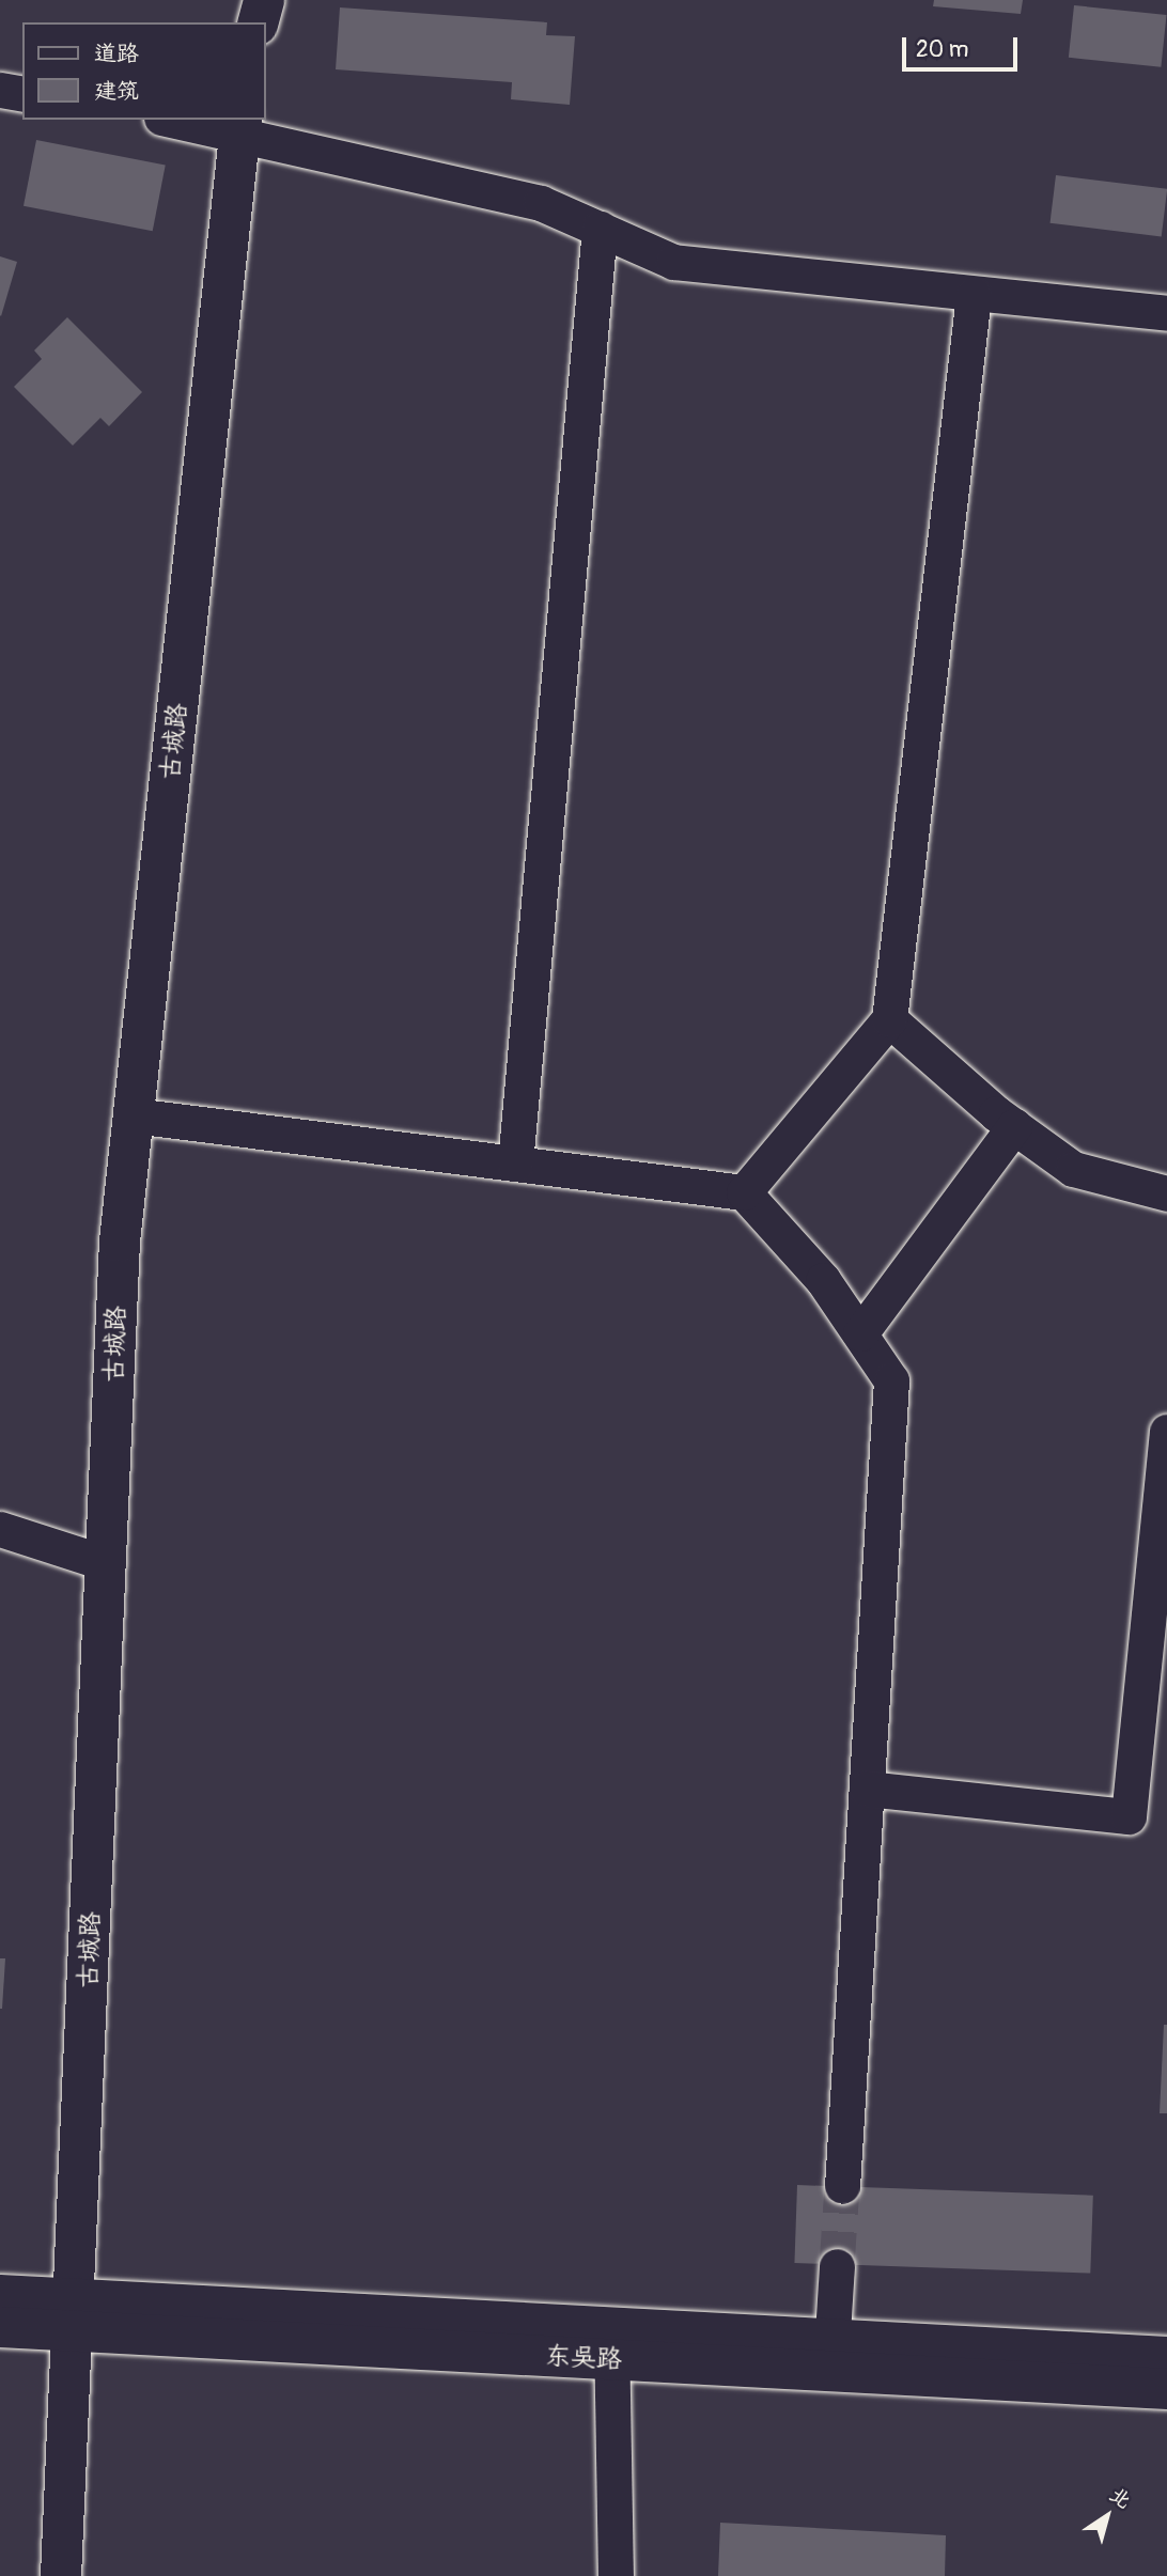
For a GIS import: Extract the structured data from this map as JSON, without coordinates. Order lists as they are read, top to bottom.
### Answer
{
  "streets": {
    "street": ["古城路", "东吴路"]
  },
  "crossings": [
    ["古城路", "东吴路"]
  ],
  "legend": ["道路", "建筑"],
  "scale_bar": "20 m",
  "north": "top right"
}
